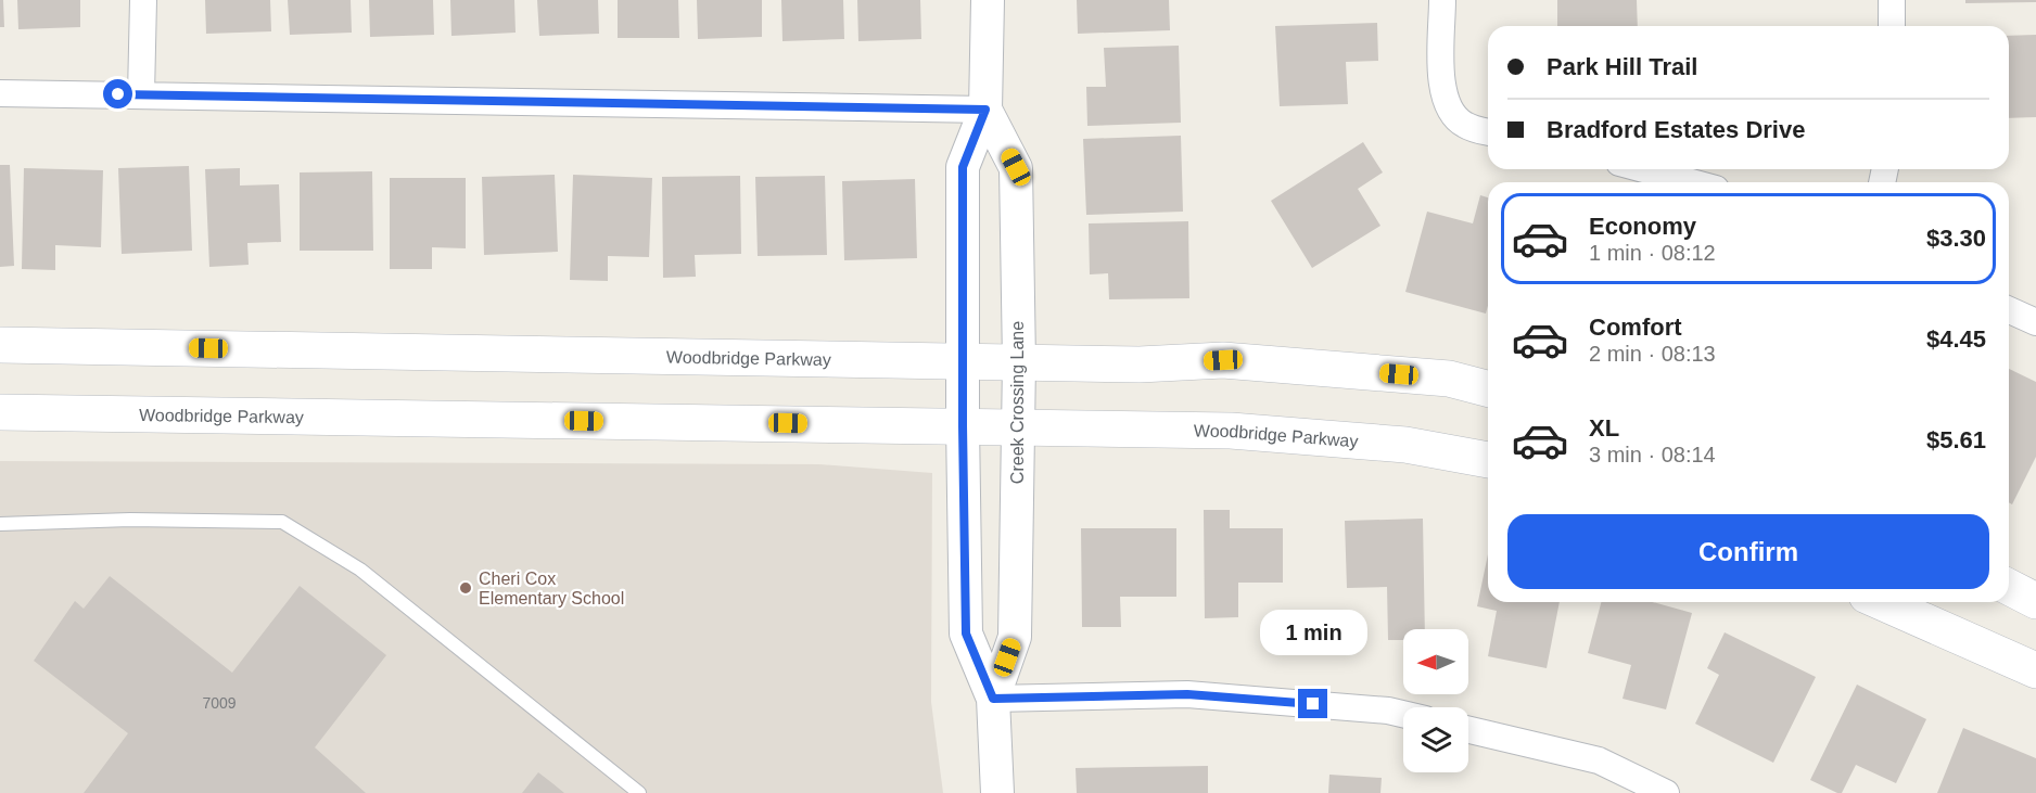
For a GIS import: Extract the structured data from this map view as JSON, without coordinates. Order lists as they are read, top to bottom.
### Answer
{
  "streets": {
    "main road": ["Woodbridge Parkway"],
    "street": ["Creek Crossing Lane"]
  },
  "crossings": [
    ["Woodbridge Parkway", "Creek Crossing Lane"]
  ],
  "places": ["Cheri Cox Elementary School"],
  "house_numbers": ["7009"],
  "north": "left",
  "page": {
    "banner": ["Park Hill Trail", "Bradford Estates Drive"],
    "list": [
      {
        "name": "Economy",
        "note": "1 min · 08:12",
        "value": "$3.30"
      },
      {
        "name": "Comfort",
        "note": "2 min · 08:13",
        "value": "$4.45"
      },
      {
        "name": "XL",
        "note": "3 min · 08:14",
        "value": "$5.61"
      }
    ],
    "buttons": "Confirm",
    "bubble": "1 min"
  }
}
